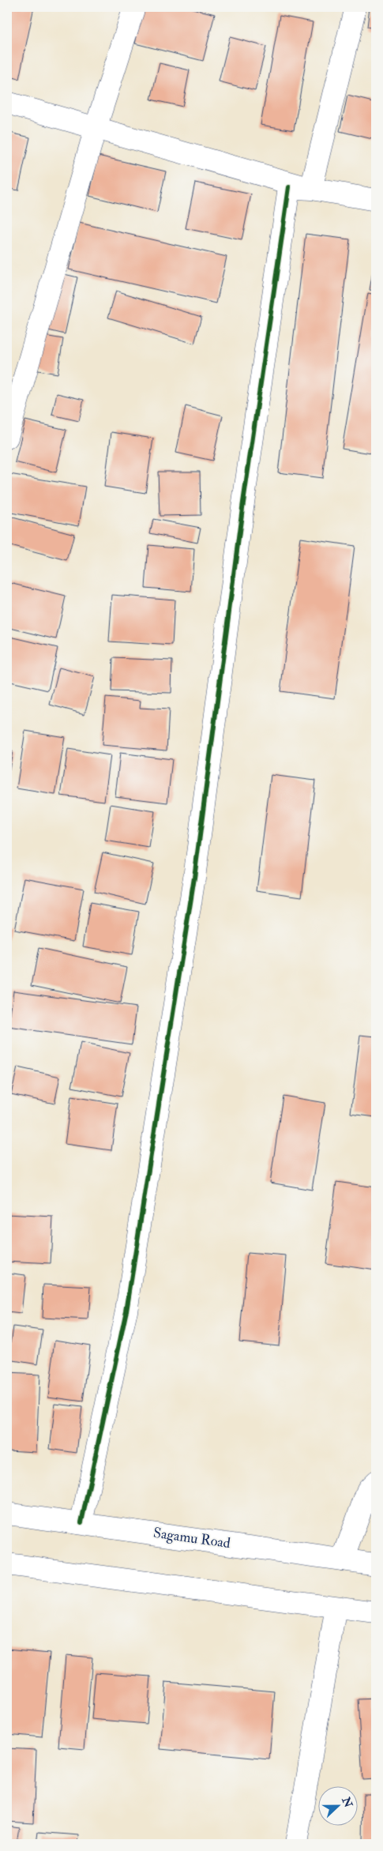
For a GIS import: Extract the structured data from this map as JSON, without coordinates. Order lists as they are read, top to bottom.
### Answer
{
  "streets": {
    "main road": ["Sagamu Road"]
  },
  "north": "right"
}
